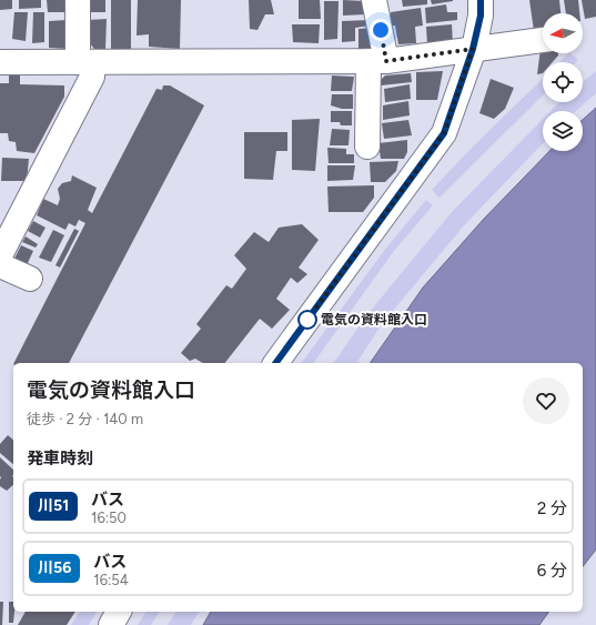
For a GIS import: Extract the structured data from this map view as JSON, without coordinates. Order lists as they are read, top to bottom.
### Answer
{
  "places": ["電気の資料館入口"],
  "lines": ["bus line 川51"],
  "north": "left",
  "page": {
    "heading": [
      ["電気の資料館入口", "徒歩 · 2 分 · 140 m"],
      "発車時刻"
    ],
    "list": [
      {
        "mark": "川51",
        "name": "バス",
        "note": "16:50",
        "value": "2 分"
      },
      {
        "mark": "川56",
        "name": "バス",
        "note": "16:54",
        "value": "6 分"
      }
    ]
  }
}
